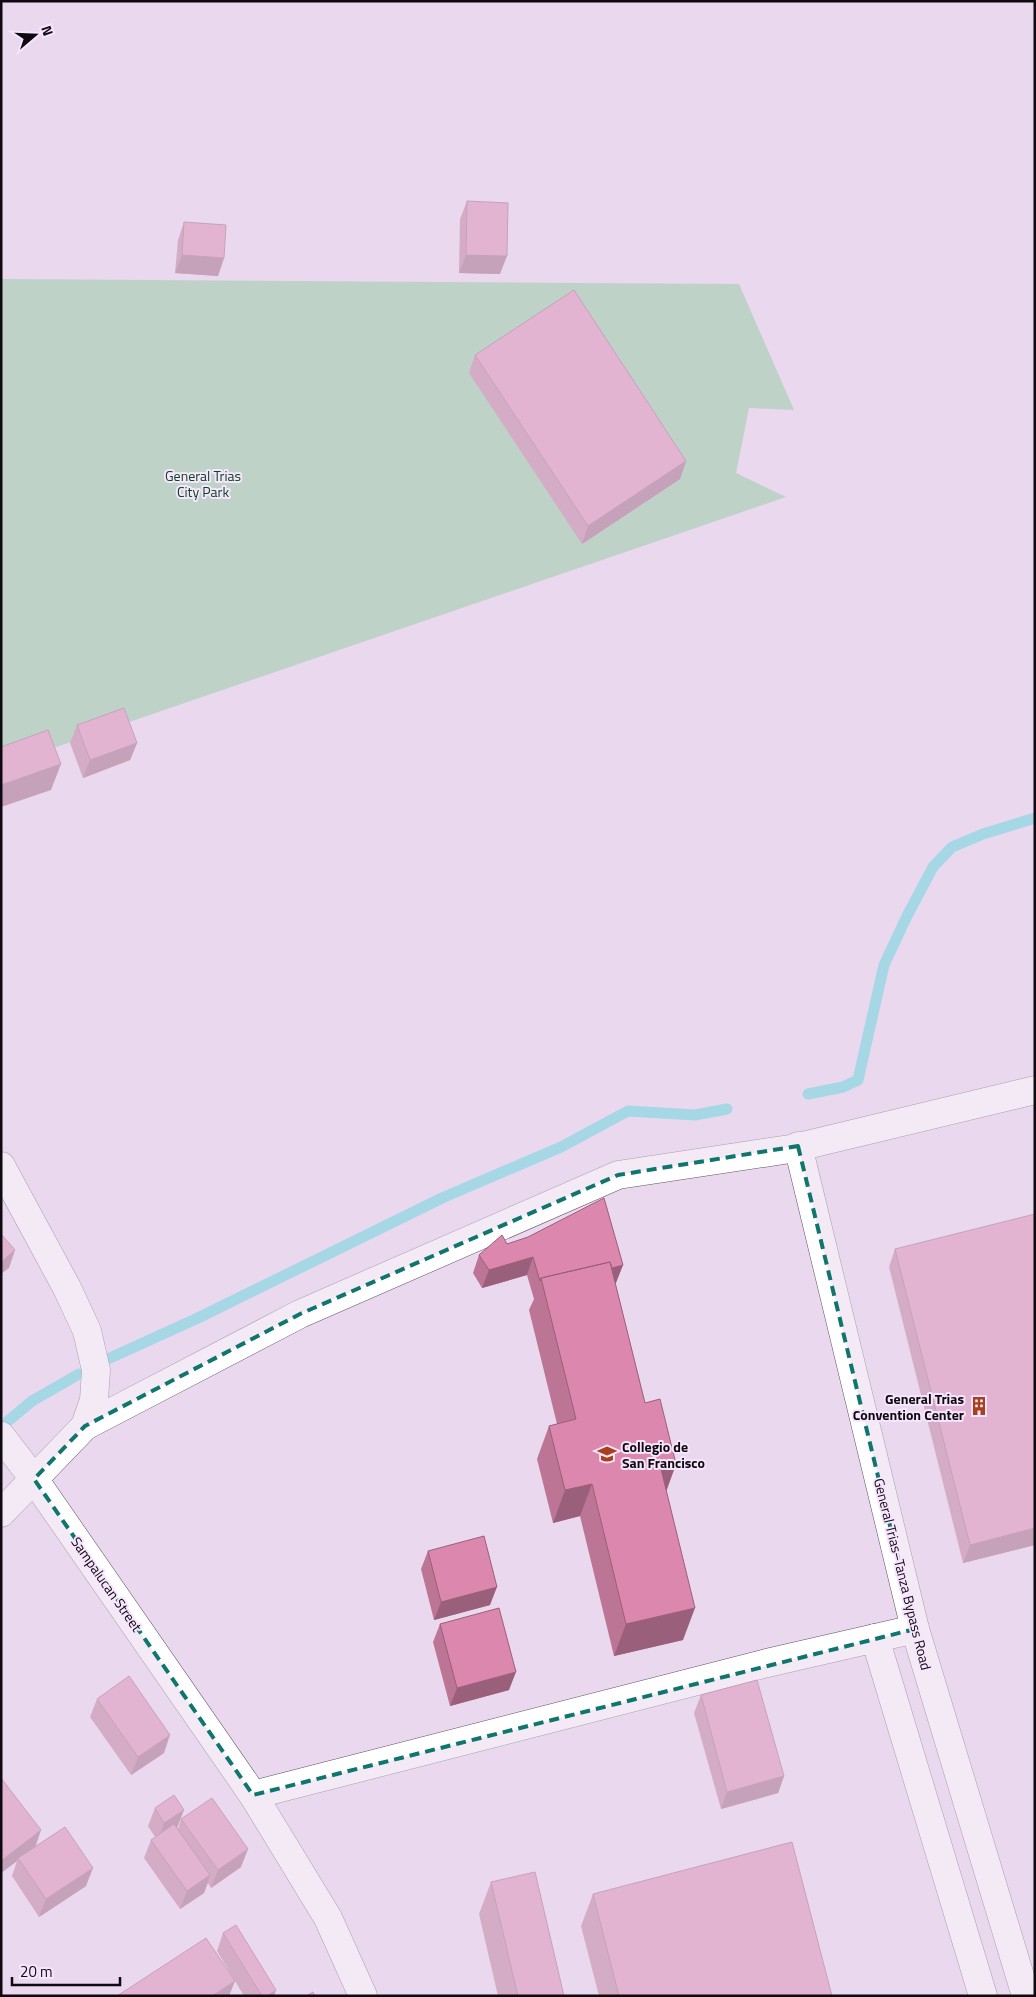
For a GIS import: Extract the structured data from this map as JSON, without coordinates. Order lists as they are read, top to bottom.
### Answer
{
  "streets": {
    "street": ["General Trias–Tanza Bypass Road", "Sampalucan Street"]
  },
  "parks": ["General Trias City Park"],
  "places": {
    "building": ["General Trias Convention Center"],
    "school or university": ["Collegio de San Francisco"]
  },
  "scale_bar": "20 m",
  "north": "right"
}
